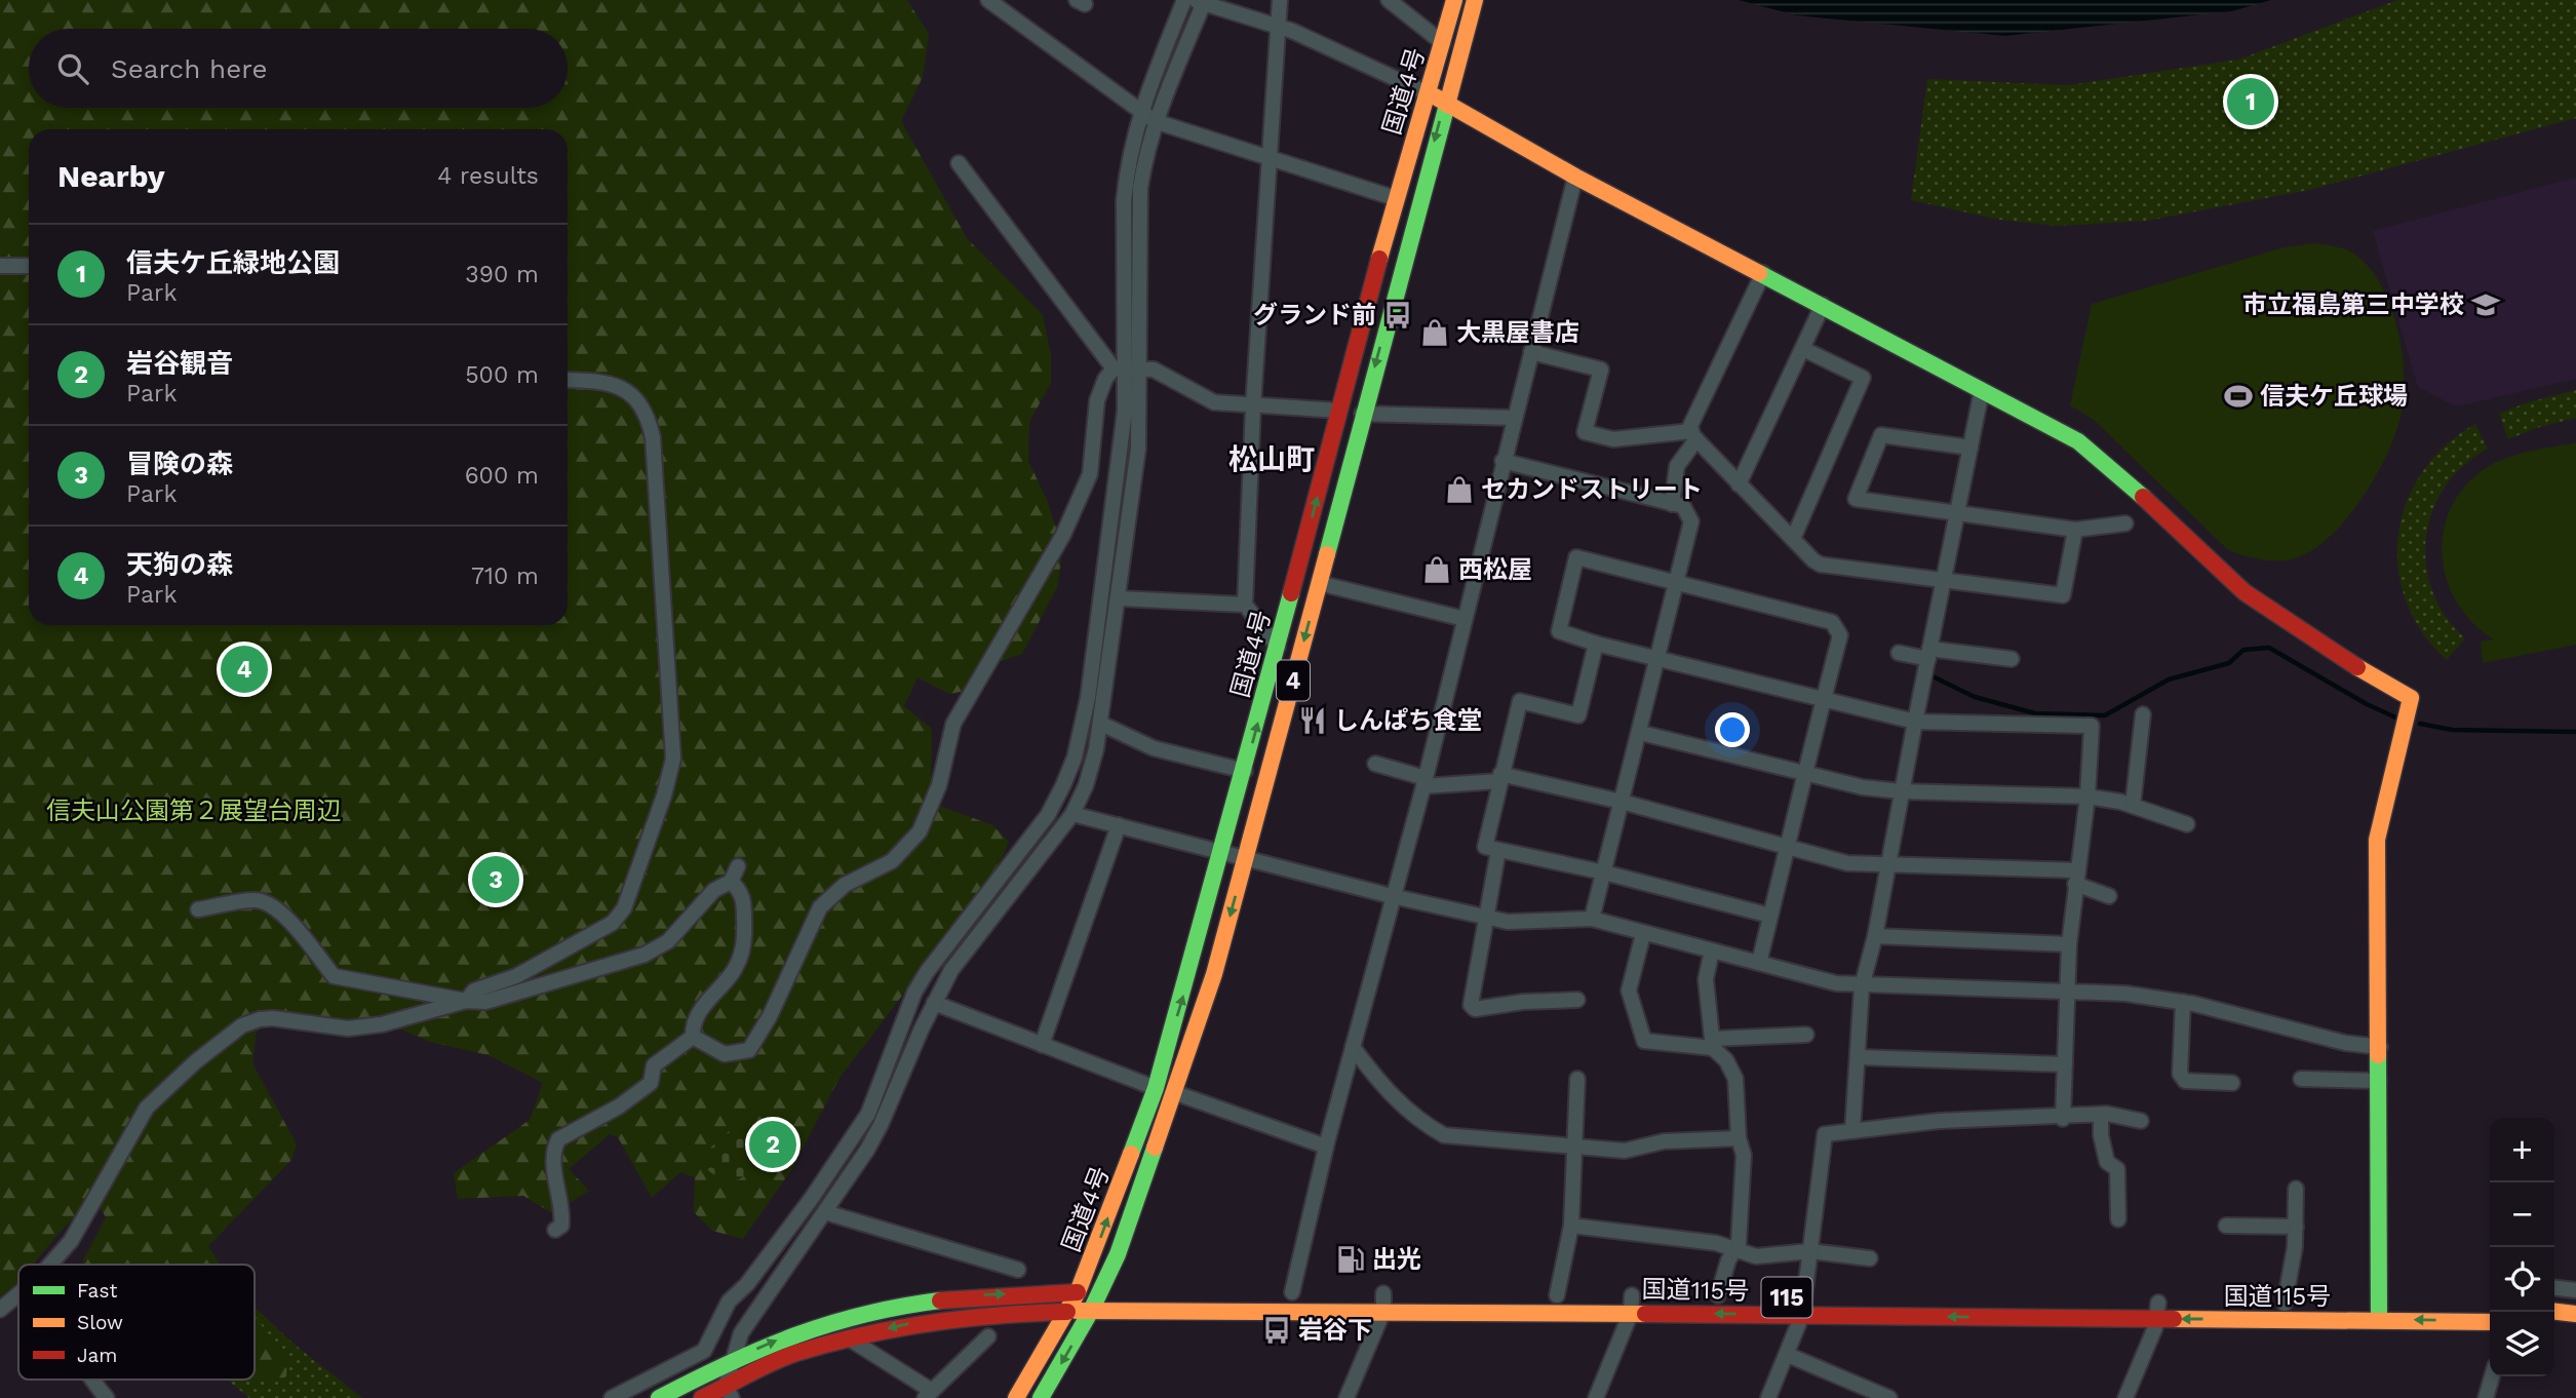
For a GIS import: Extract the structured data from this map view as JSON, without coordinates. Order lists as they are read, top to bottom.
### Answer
{
  "streets": {
    "main road": [
      "国道4号",
      "4",
      "国道115号",
      "115"
    ]
  },
  "crossings": [
    ["国道4号", "4"],
    ["国道4号", "国道115号"],
    ["4", "国道115号"]
  ],
  "districts": ["松山町"],
  "parks": ["信夫山公園第２展望台周辺"],
  "places": {
    "school or university": ["市立福島第三中学校"],
    "bus stop": ["グランド前", "岩谷下"],
    "shop": ["大黒屋書店", "セカンドストリート", "西松屋"],
    "sports": ["信夫ケ丘球場"],
    "restaurant": ["しんぱち食堂"],
    "fuel station": ["出光"]
  },
  "legend": ["Fast", "Slow", "Jam"],
  "page": {
    "search": "Search here",
    "pins": [
      "1",
      "4",
      "3",
      "2"
    ],
    "heading": ["Nearby", "4 results"],
    "list": [
      {
        "mark": "1",
        "name": "信夫ケ丘緑地公園",
        "note": "Park",
        "value": "390 m"
      },
      {
        "mark": "2",
        "name": "岩谷観音",
        "note": "Park",
        "value": "500 m"
      },
      {
        "mark": "3",
        "name": "冒険の森",
        "note": "Park",
        "value": "600 m"
      },
      {
        "mark": "4",
        "name": "天狗の森",
        "note": "Park",
        "value": "710 m"
      }
    ],
    "map_buttons": ["+", "−"]
  }
}
